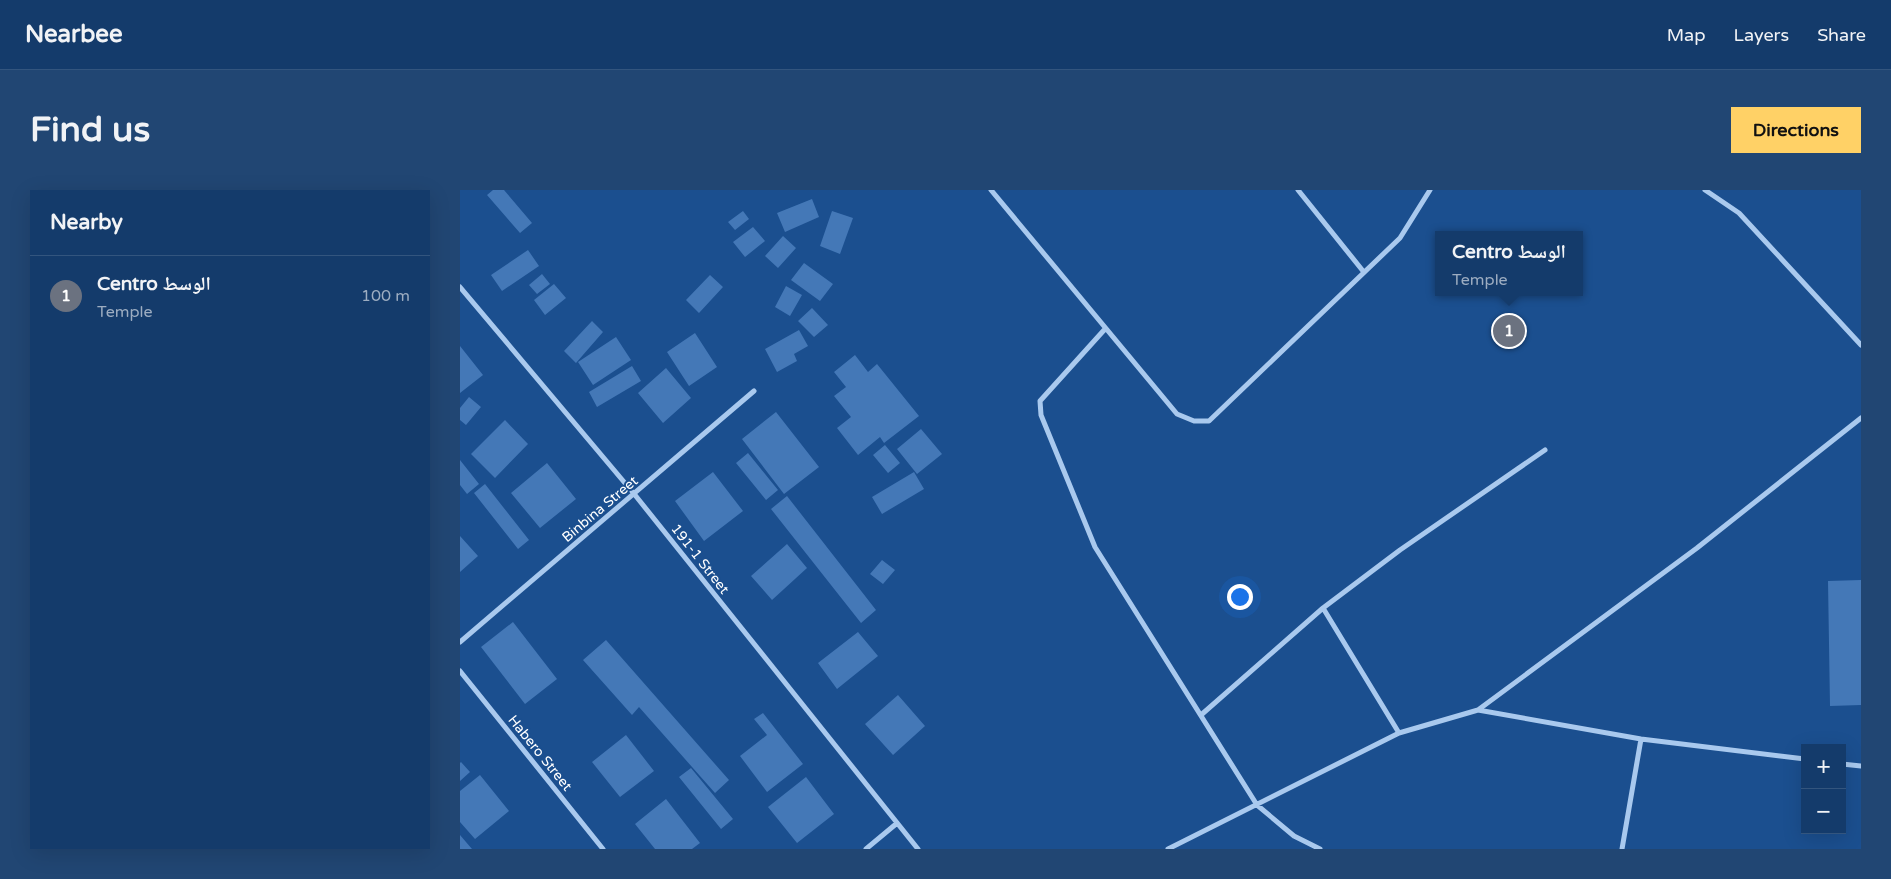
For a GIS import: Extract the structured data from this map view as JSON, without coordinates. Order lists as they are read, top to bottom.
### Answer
{
  "streets": {
    "street": ["Binbina Street", "191-1 Street", "Habero Street"]
  },
  "crossings": [
    ["Binbina Street", "191-1 Street"]
  ],
  "page": {
    "header": "Nearbee",
    "nav": ["Map", "Layers", "Share"],
    "buttons": "Directions",
    "title": "Find us",
    "heading": "Nearby",
    "popup": ["Centro الوسط", "Temple"],
    "list": [
      {
        "mark": "1",
        "name": "Centro الوسط",
        "note": "Temple",
        "value": "100 m"
      }
    ],
    "pins": "1",
    "map_buttons": ["+", "−"]
  }
}
